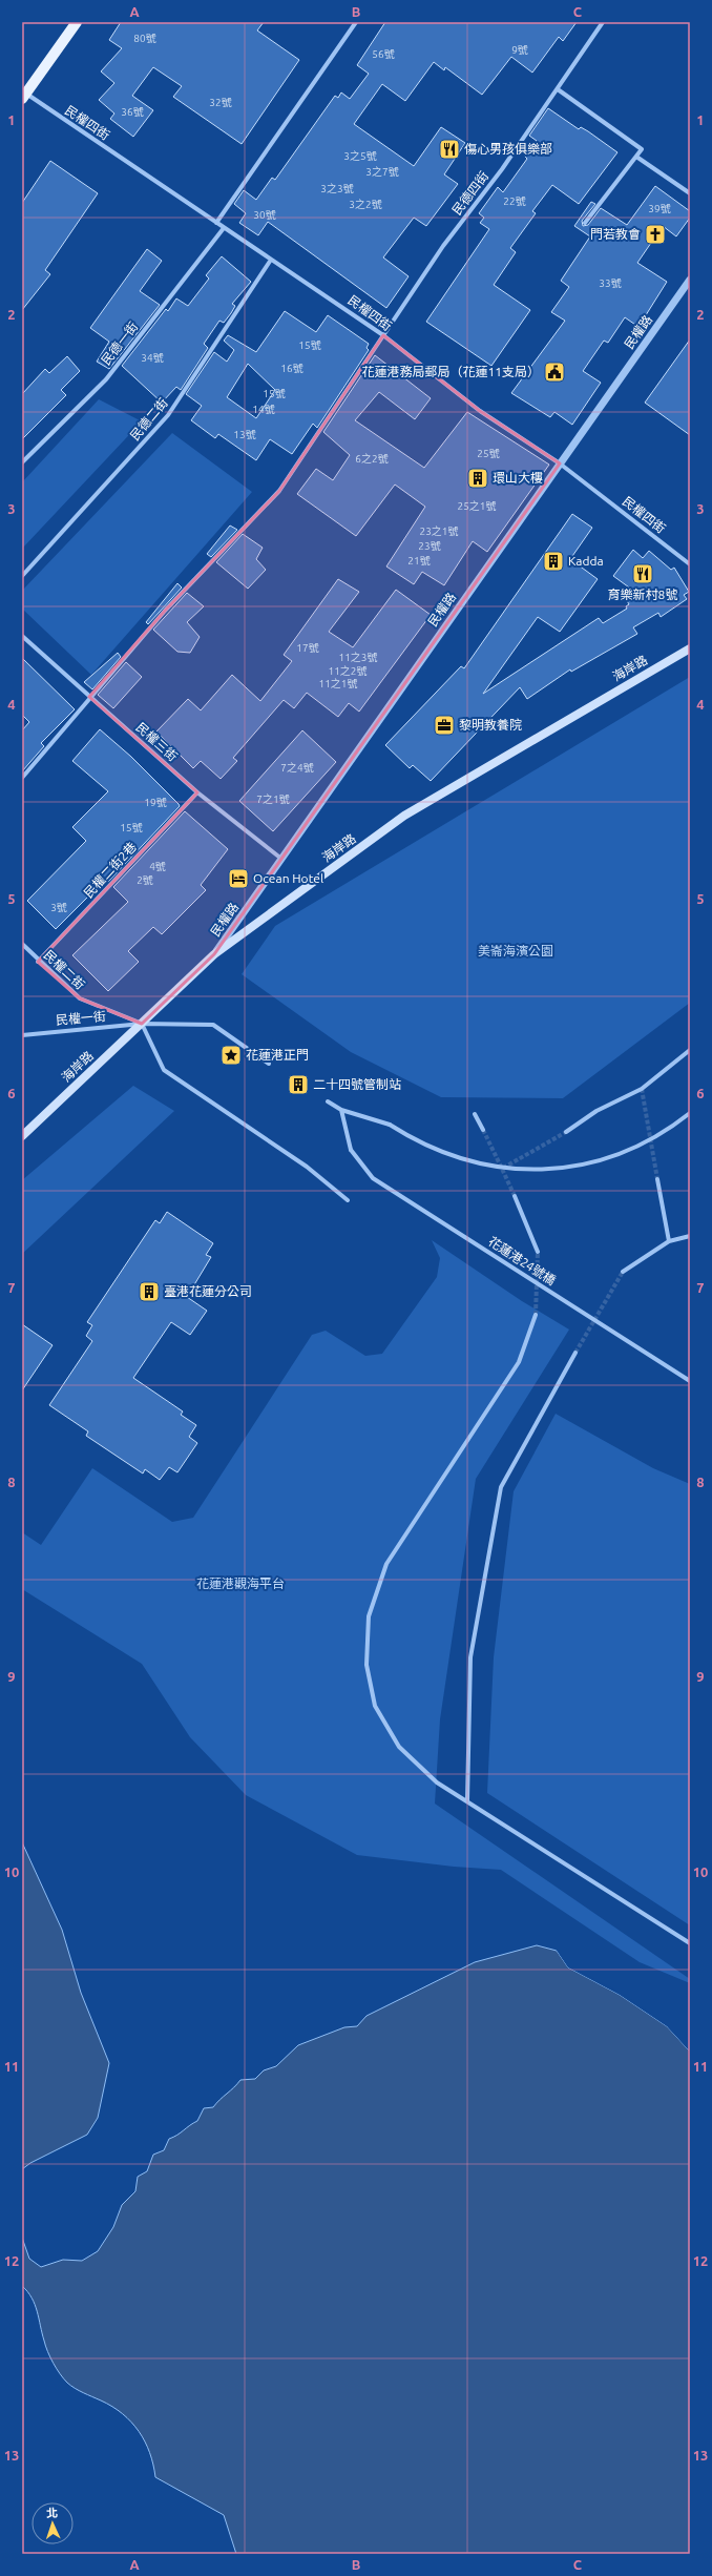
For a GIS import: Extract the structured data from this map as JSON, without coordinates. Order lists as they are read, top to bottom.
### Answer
{
  "streets": {
    "main road": ["海岸路"],
    "street": [
      "民權四街",
      "民德四街",
      "民權路",
      "民德一街",
      "民德二街",
      "民權三街",
      "民權二街2巷",
      "民權二街",
      "民權一街",
      "花蓮港24號橋"
    ]
  },
  "crossings": [
    ["民權四街", "民德四街"],
    ["民權四街", "民權路"],
    ["民權四街", "民德一街"],
    ["民權四街", "民德二街"],
    ["民德四街", "民權三街"],
    ["民權路", "海岸路"],
    ["民權路", "民權三街"],
    ["海岸路", "民權二街"],
    ["海岸路", "民權一街"],
    ["民權三街", "民權二街2巷"],
    ["民權二街2巷", "民權二街"],
    ["民權二街", "民權一街"]
  ],
  "parks": ["美崙海濱公園", "花蓮港觀海平台"],
  "places": {
    "restaurant": ["傷心男孩俱樂部", "育樂新村8號"],
    "church": ["門若教會"],
    "public building": ["花蓮港務局郵局（花蓮11支局）"],
    "building": [
      "環山大樓",
      "Kadda",
      "二十四號管制站",
      "臺港花蓮分公司"
    ],
    "office": ["黎明教養院"],
    "hotel": ["Ocean Hotel"],
    "place": ["花蓮港正門"]
  },
  "house_numbers": [
    "80號",
    "9號",
    "56號",
    "32號",
    "36號",
    "3之5號",
    "3之7號",
    "3之3號",
    "22號",
    "3之2號",
    "39號",
    "30號",
    "33號",
    "15號",
    "34號",
    "16號",
    "15號",
    "14號",
    "13號",
    "25號",
    "6之2號",
    "25之1號",
    "23之1號",
    "23號",
    "21號",
    "17號",
    "11之3號",
    "11之2號",
    "11之1號",
    "7之4號",
    "7之1號",
    "19號",
    "15號",
    "4號",
    "2號",
    "3號"
  ],
  "north": "top",
  "grid": {
    "columns": ["A", "B", "C"],
    "rows": [
      "1",
      "2",
      "3",
      "4",
      "5",
      "6",
      "7",
      "8",
      "9",
      "10",
      "11",
      "12",
      "13"
    ]
  }
}
